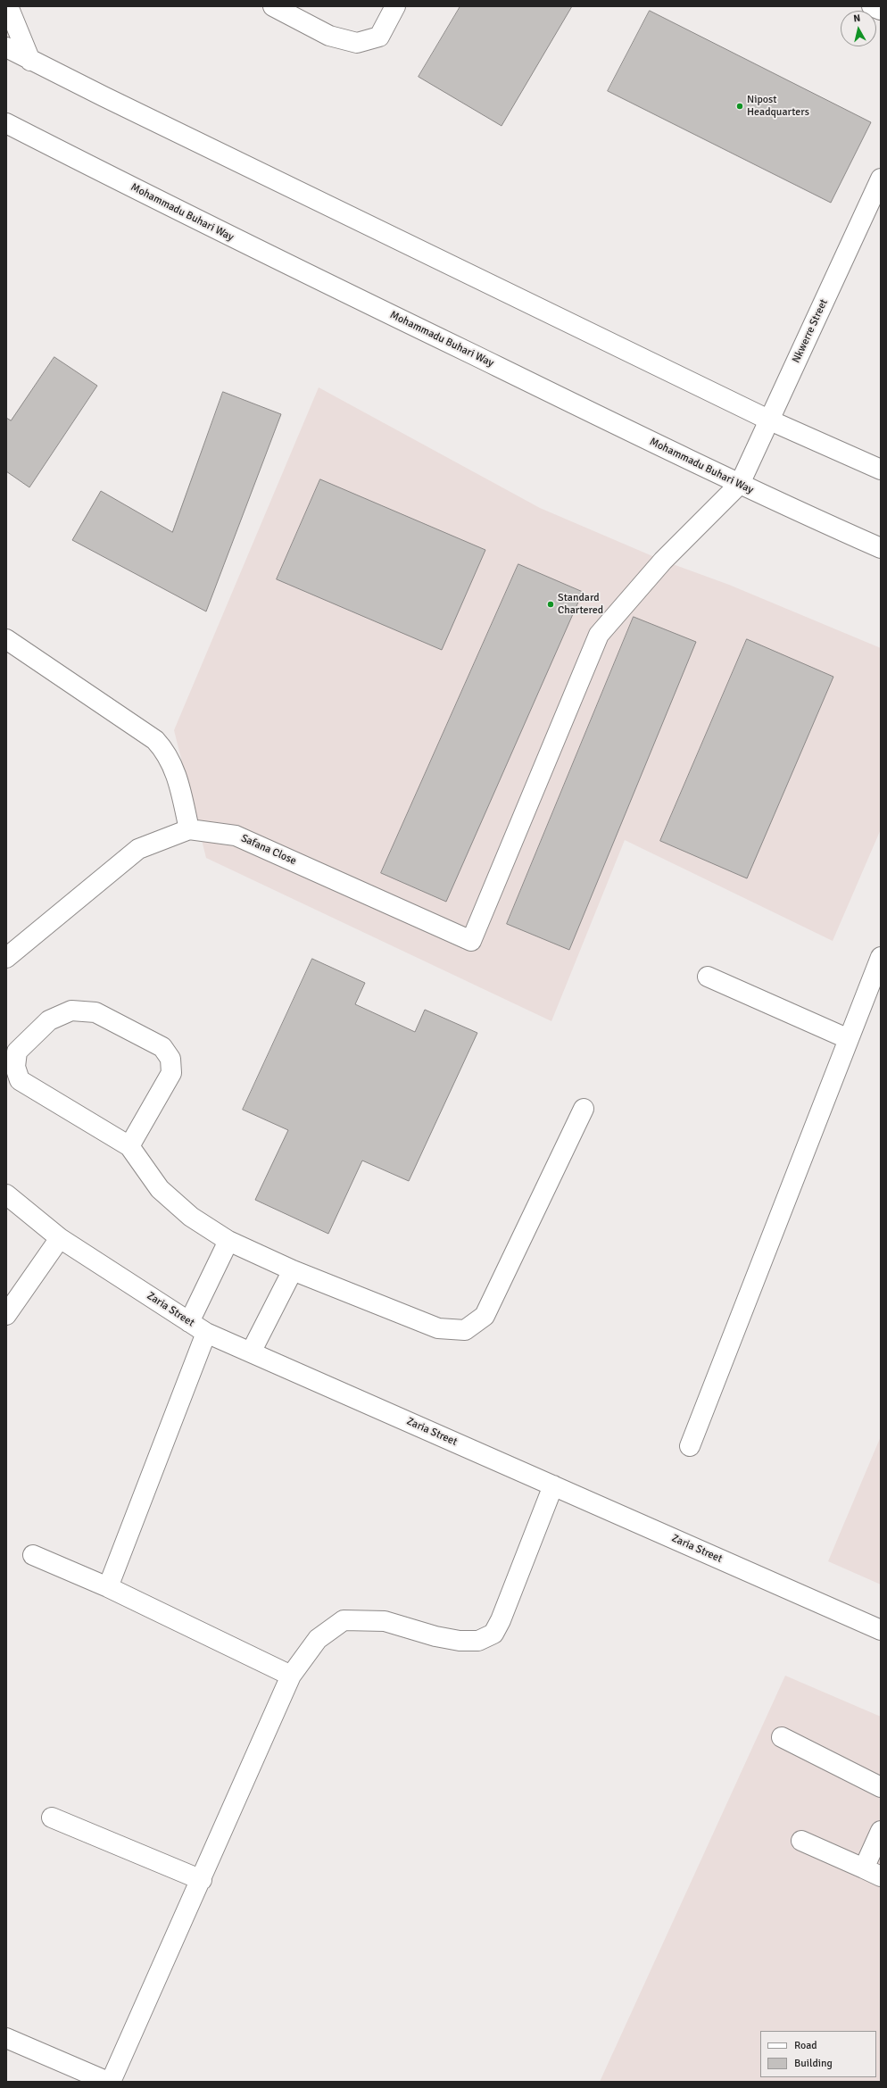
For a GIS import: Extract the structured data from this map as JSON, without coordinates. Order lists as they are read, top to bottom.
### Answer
{
  "streets": {
    "street": [
      "Mohammadu Buhari Way",
      "Nkwerre Street",
      "Safana Close",
      "Zaria Street"
    ]
  },
  "crossings": [
    ["Mohammadu Buhari Way", "Nkwerre Street"],
    ["Nkwerre Street", "Safana Close"]
  ],
  "places": ["Nipost Headquarters", "Standard Chartered"],
  "legend": ["Road", "Building"],
  "north": "top"
}
